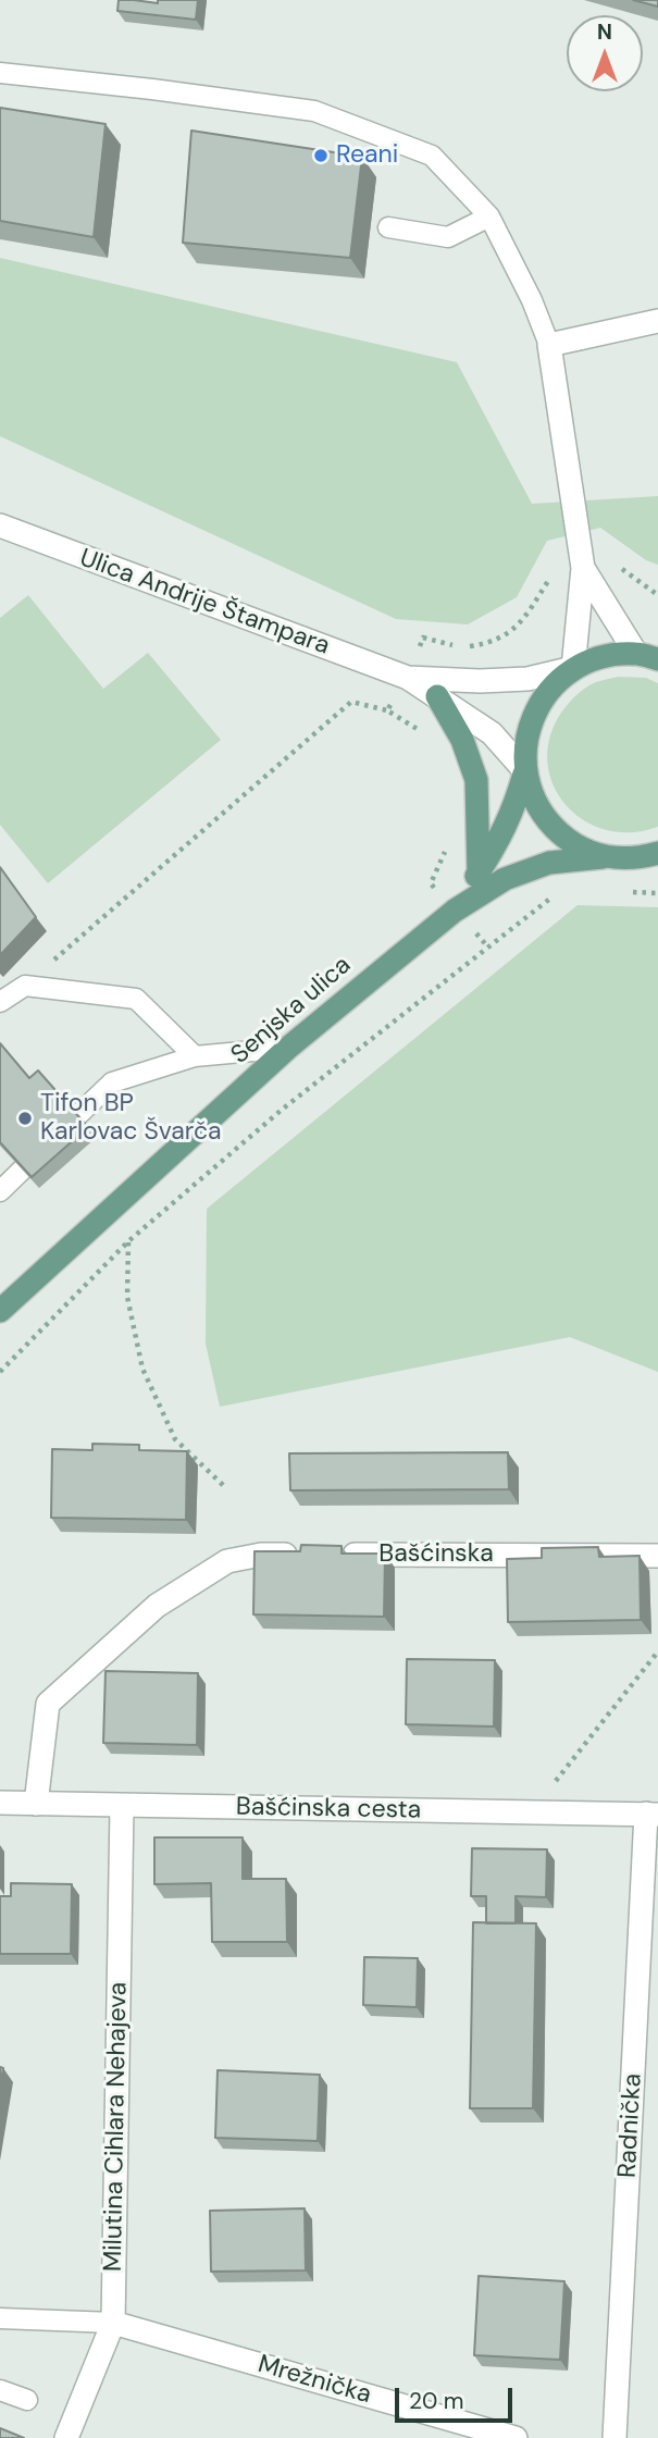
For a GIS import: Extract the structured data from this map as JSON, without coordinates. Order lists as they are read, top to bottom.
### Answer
{
  "streets": {
    "main road": ["Senjska ulica"],
    "street": [
      "Ulica Andrije Štampara",
      "Bašćinska",
      "Bašćinska cesta",
      "Radnička",
      "Milutina Cihlara Nehajeva",
      "Mrežnička"
    ]
  },
  "crossings": [
    ["Ulica Andrije Štampara", "Senjska ulica"],
    ["Bašćinska cesta", "Radnička"],
    ["Bašćinska cesta", "Milutina Cihlara Nehajeva"],
    ["Milutina Cihlara Nehajeva", "Mrežnička"]
  ],
  "places": ["Reani", "Tifon BP Karlovac Švarča"],
  "scale_bar": "20 m",
  "north": "top"
}
